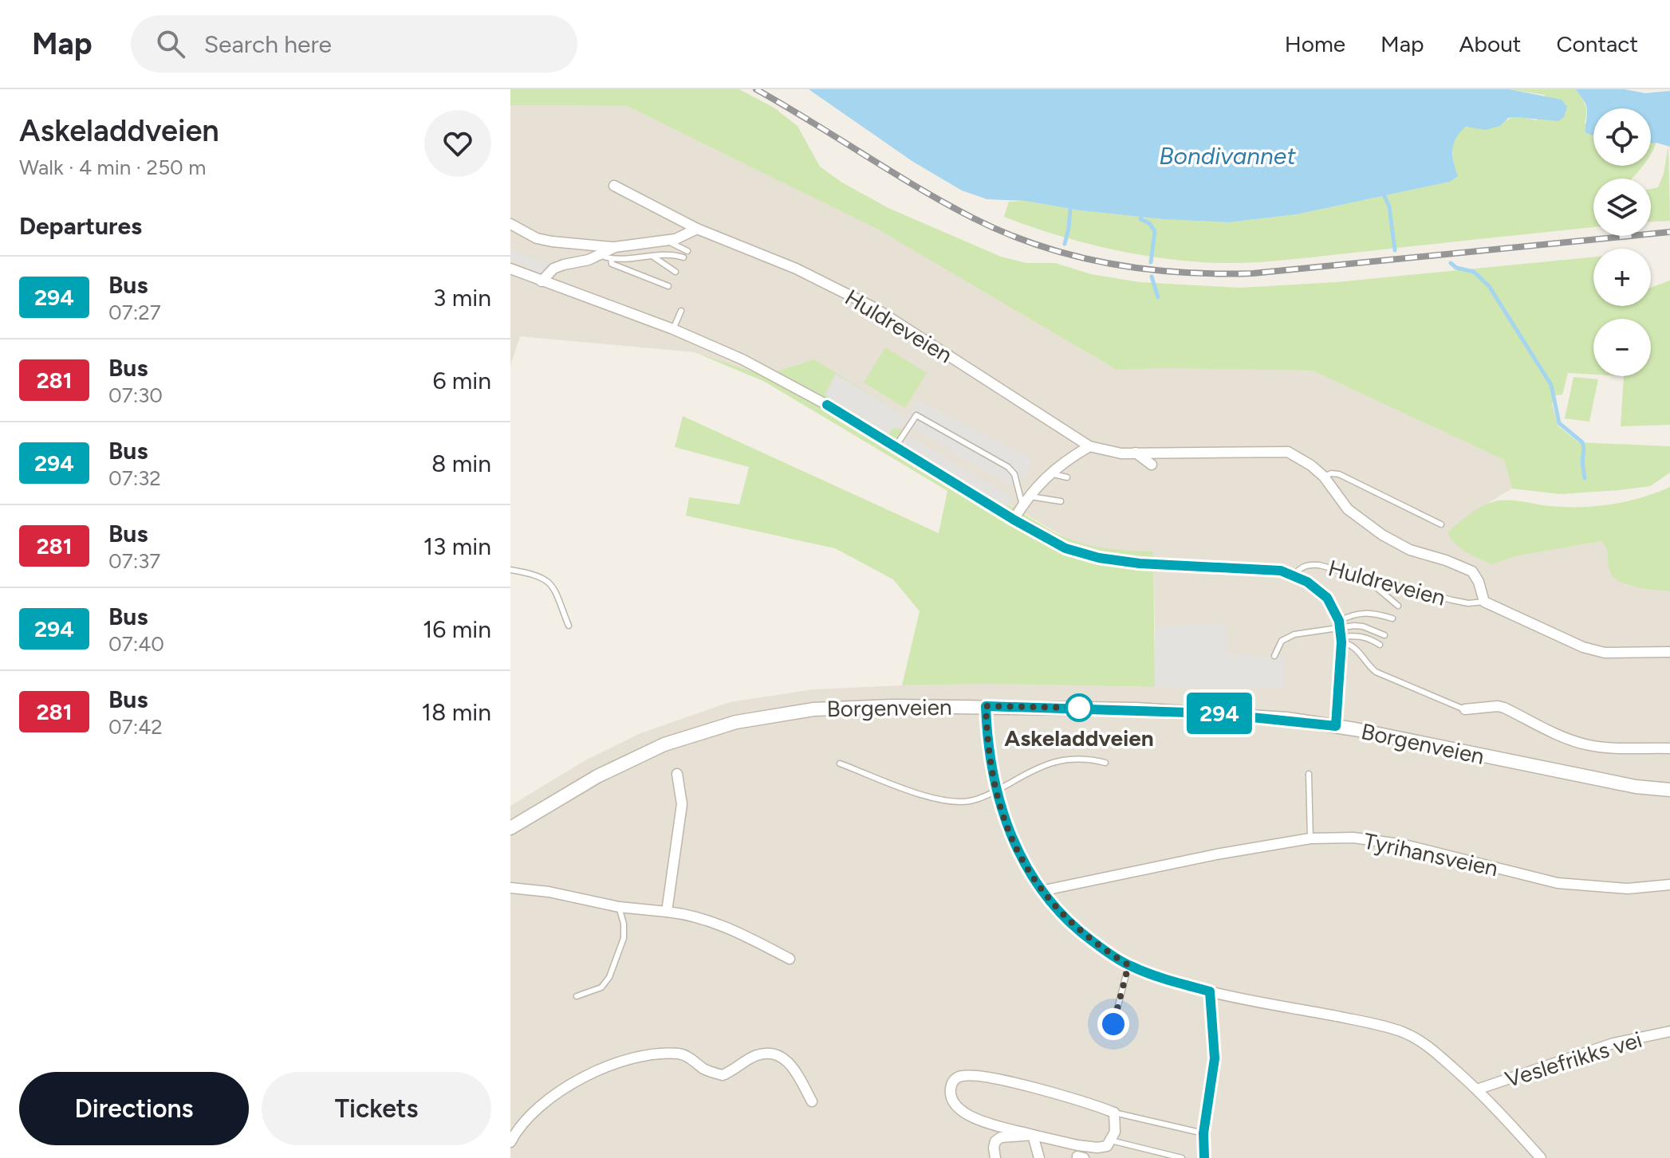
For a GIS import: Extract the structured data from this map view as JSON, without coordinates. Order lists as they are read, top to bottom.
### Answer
{
  "streets": {
    "street": [
      "Huldreveien",
      "Borgenveien",
      "Tyrihansveien",
      "Veslefrikks vei"
    ]
  },
  "water": ["Bondivannet"],
  "places": ["Askeladdveien"],
  "lines": ["bus line 294"],
  "page": {
    "header": "Map",
    "search": "Search here",
    "nav": [
      "Home",
      "Map",
      "About",
      "Contact"
    ],
    "heading": [
      ["Askeladdveien", "Walk · 4 min · 250 m"],
      "Departures"
    ],
    "on_map": "294",
    "map_buttons": ["+", "−"],
    "list": [
      {
        "mark": "294",
        "name": "Bus",
        "note": "07:27",
        "value": "3 min"
      },
      {
        "mark": "281",
        "name": "Bus",
        "note": "07:30",
        "value": "6 min"
      },
      {
        "mark": "294",
        "name": "Bus",
        "note": "07:32",
        "value": "8 min"
      },
      {
        "mark": "281",
        "name": "Bus",
        "note": "07:37",
        "value": "13 min"
      },
      {
        "mark": "294",
        "name": "Bus",
        "note": "07:40",
        "value": "16 min"
      },
      {
        "mark": "281",
        "name": "Bus",
        "note": "07:42",
        "value": "18 min"
      }
    ],
    "buttons": ["Directions", "Tickets"]
  }
}
